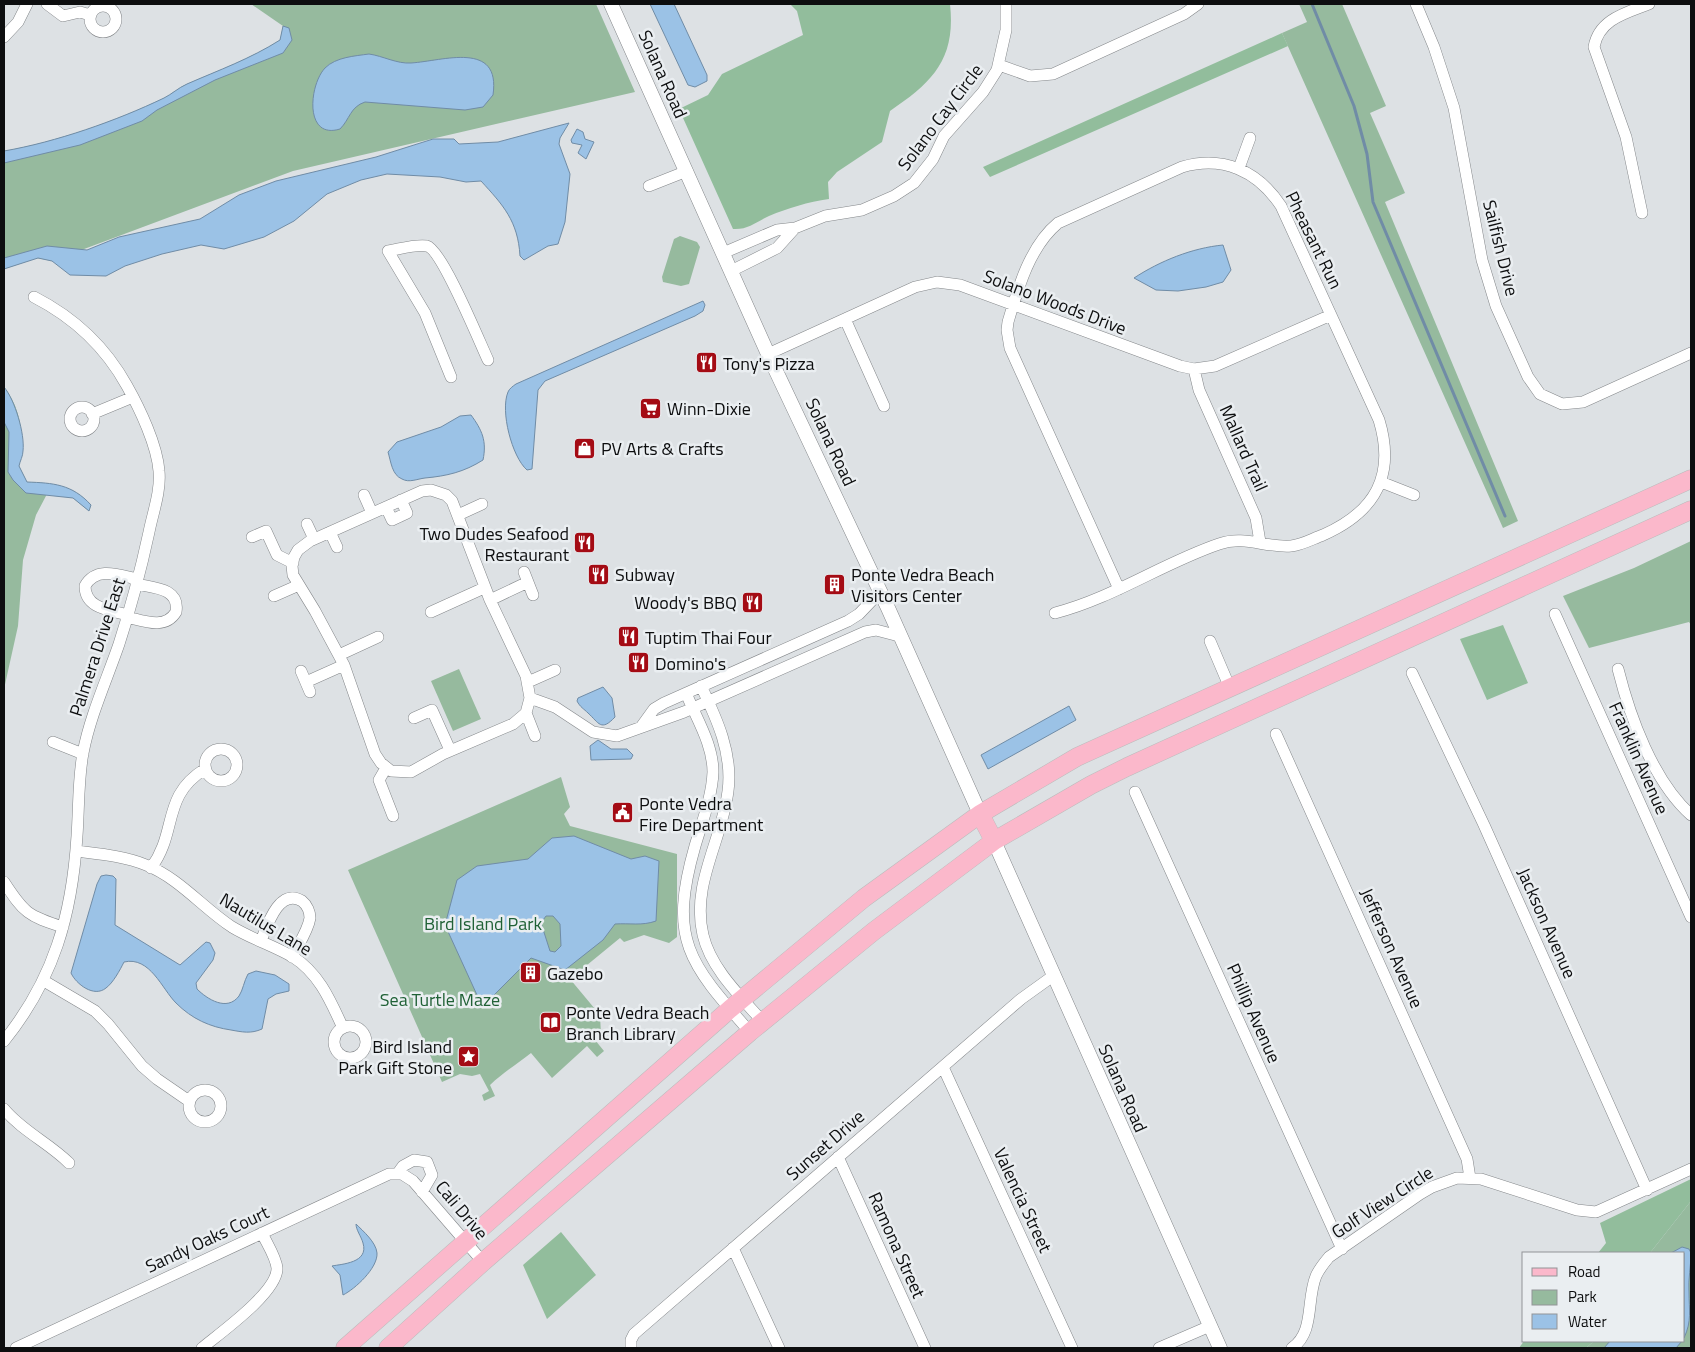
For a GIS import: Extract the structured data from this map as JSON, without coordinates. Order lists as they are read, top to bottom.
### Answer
{
  "streets": {
    "street": [
      "Solana Road",
      "Solano Cay Circle",
      "Pheasant Run",
      "Sailfish Drive",
      "Solano Woods Drive",
      "Mallard Trail",
      "Palmera Drive East",
      "Franklin Avenue",
      "Jackson Avenue",
      "Nautilus Lane",
      "Jefferson Avenue",
      "Phillip Avenue",
      "Sunset Drive",
      "Valencia Street",
      "Golf View Circle",
      "Cali Drive",
      "Sandy Oaks Court",
      "Ramona Street"
    ]
  },
  "crossings": [
    ["Solana Road", "Solano Cay Circle"],
    ["Solana Road", "Solano Woods Drive"],
    ["Solana Road", "Sunset Drive"],
    ["Pheasant Run", "Solano Woods Drive"],
    ["Pheasant Run", "Mallard Trail"],
    ["Solano Woods Drive", "Mallard Trail"],
    ["Palmera Drive East", "Nautilus Lane"],
    ["Jackson Avenue", "Golf View Circle"],
    ["Jefferson Avenue", "Golf View Circle"],
    ["Phillip Avenue", "Golf View Circle"],
    ["Sunset Drive", "Valencia Street"],
    ["Sunset Drive", "Ramona Street"],
    ["Cali Drive", "Sandy Oaks Court"]
  ],
  "parks": ["Bird Island Park", "Sea Turtle Maze"],
  "places": {
    "restaurant": [
      "Tony's Pizza",
      "Two Dudes Seafood Restaurant",
      "Subway",
      "Woody's BBQ",
      "Tuptim Thai Four",
      "Domino's"
    ],
    "supermarket": ["Winn-Dixie"],
    "shop": ["PV Arts & Crafts"],
    "building": ["Ponte Vedra Beach Visitors Center", "Gazebo"],
    "public building": ["Ponte Vedra Fire Department"],
    "library": ["Ponte Vedra Beach Branch Library"],
    "place": ["Bird Island Park Gift Stone"]
  },
  "legend": ["Road", "Park", "Water"]
}
